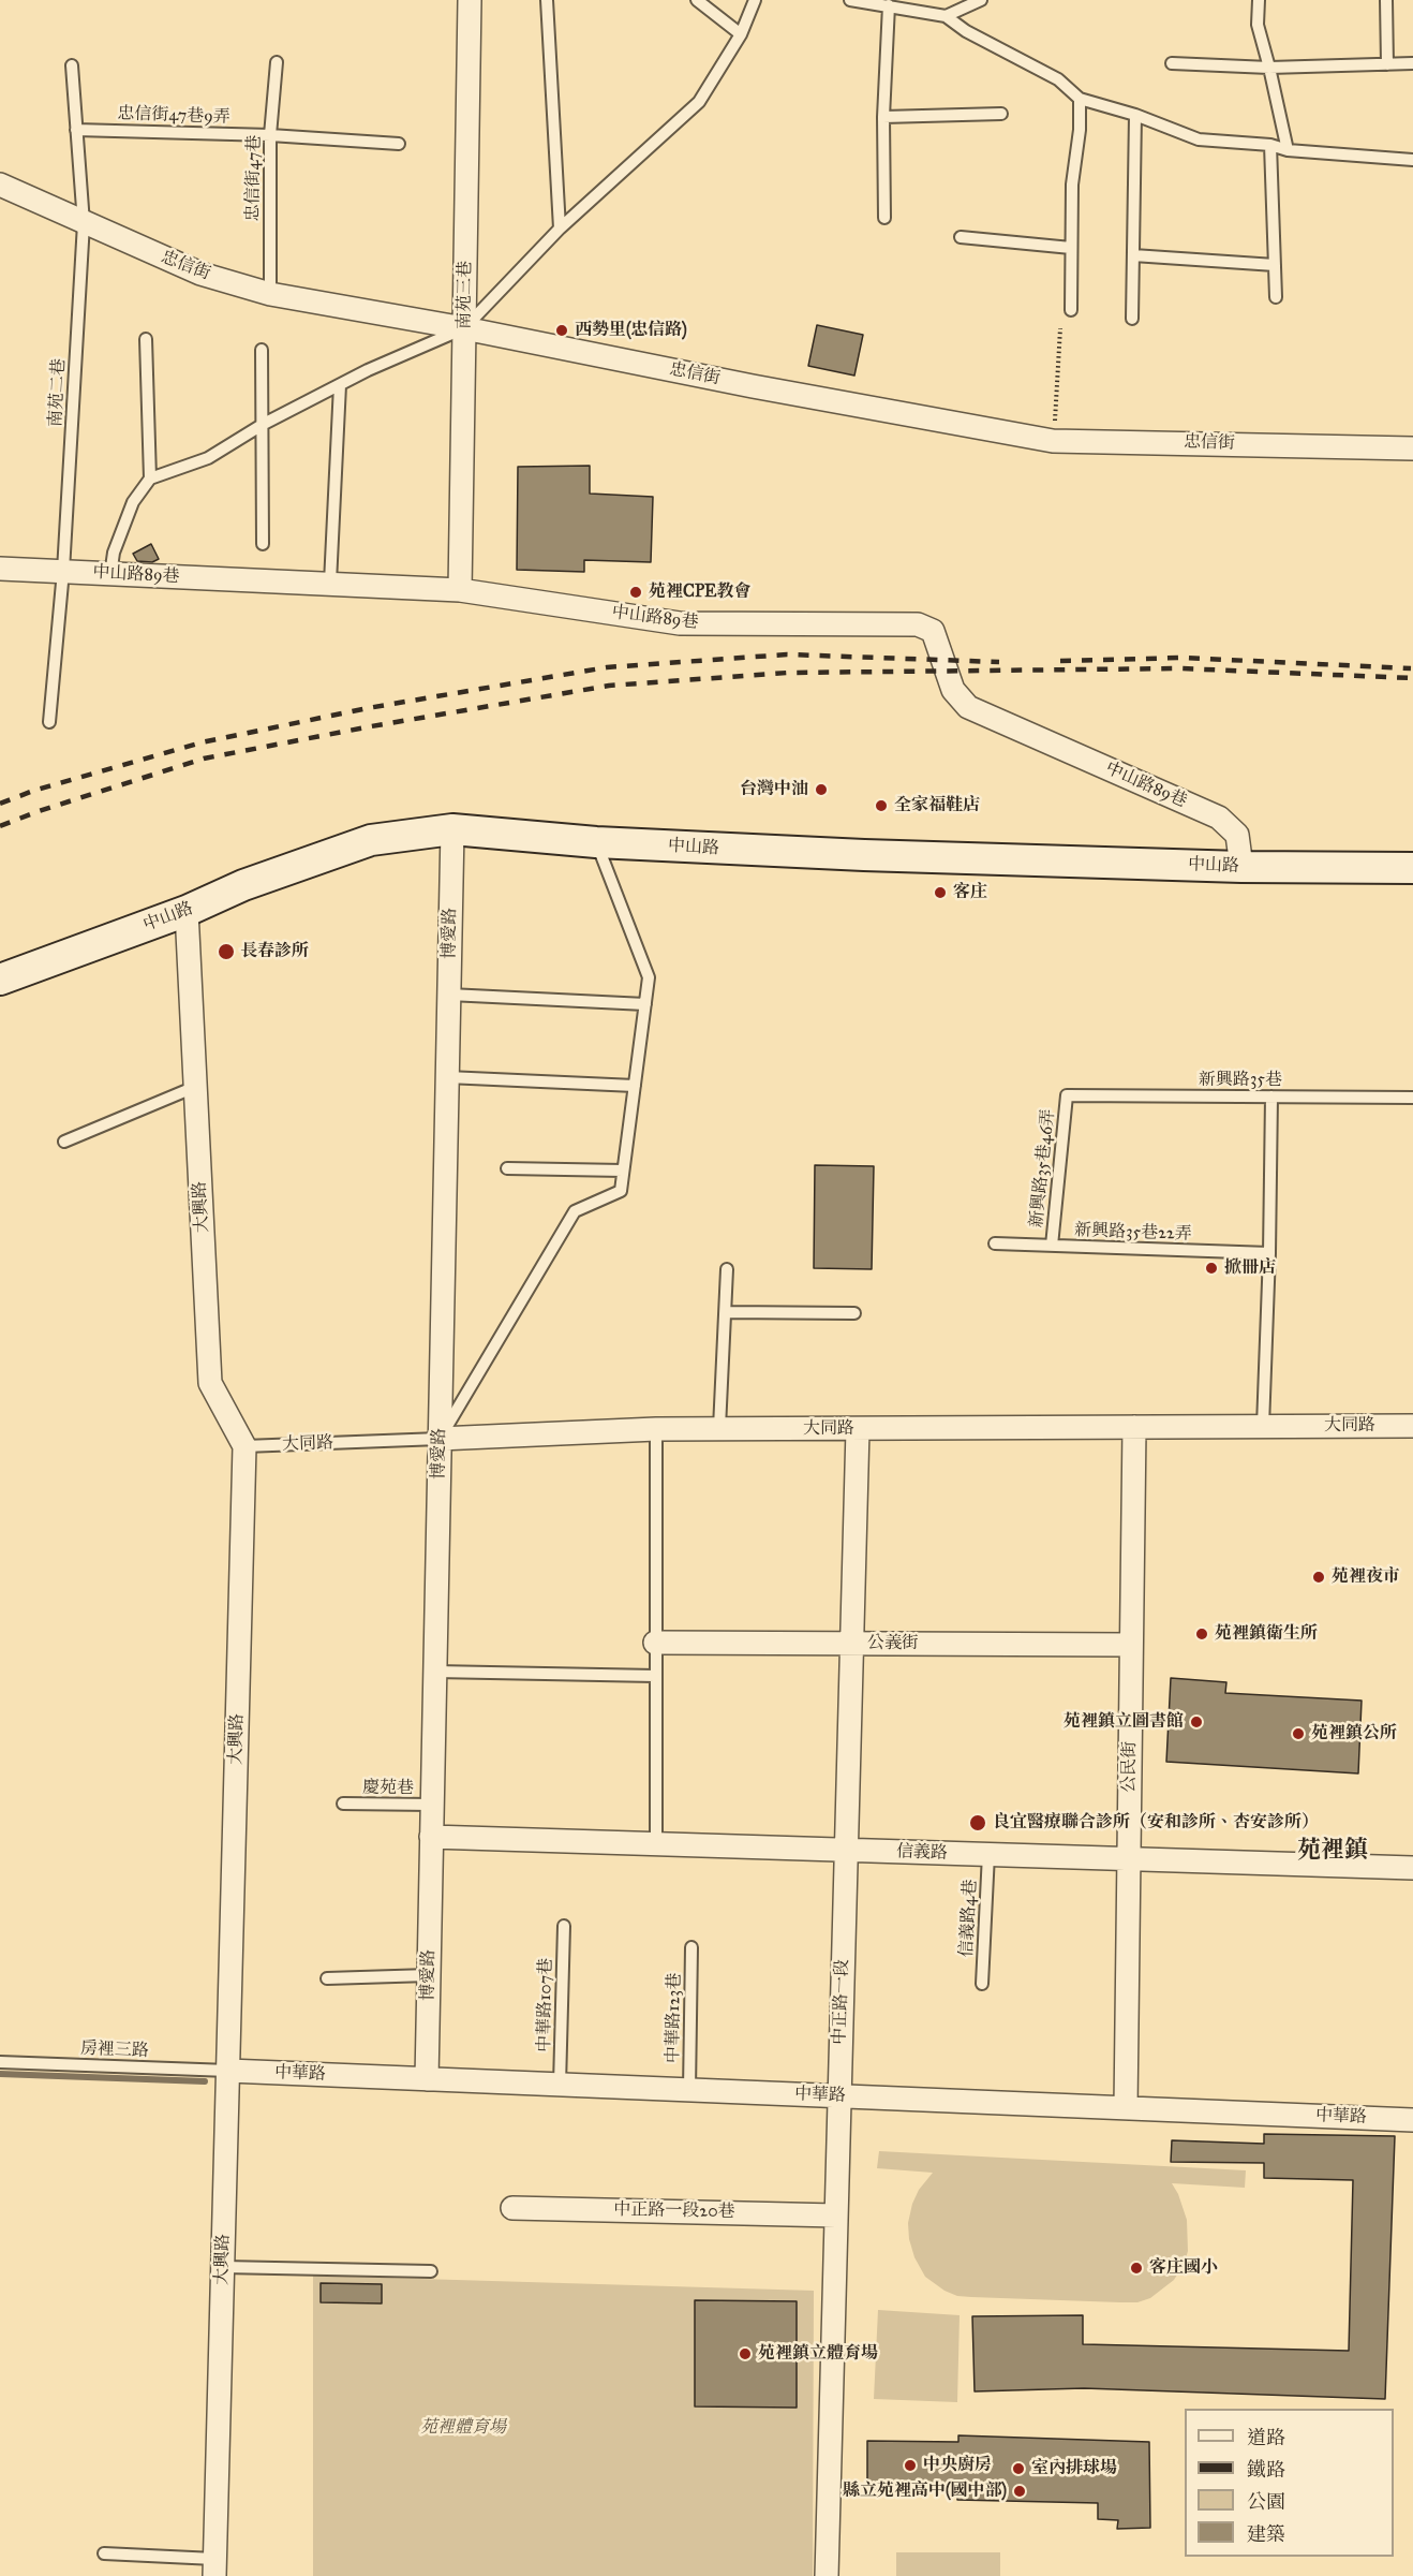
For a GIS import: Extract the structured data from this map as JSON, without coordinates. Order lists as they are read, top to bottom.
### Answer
{
  "streets": {
    "street": [
      "忠信街",
      "南苑三巷",
      "中山路89巷",
      "中山路",
      "博愛路",
      "大興路",
      "大同路",
      "公義街",
      "公民街",
      "信義路",
      "中正路一段",
      "中華路",
      "中正路一段20巷"
    ],
    "lane": [
      "忠信街47巷9弄",
      "忠信街47巷",
      "南苑二巷",
      "新興路35巷",
      "新興路35巷46弄",
      "新興路35巷22弄",
      "慶苑巷",
      "信義路4巷",
      "中華路107巷",
      "中華路123巷",
      "房裡三路"
    ]
  },
  "crossings": [
    ["忠信街47巷9弄", "忠信街47巷"],
    ["忠信街47巷9弄", "南苑二巷"],
    ["忠信街47巷", "忠信街"],
    ["忠信街", "南苑三巷"],
    ["忠信街", "南苑二巷"],
    ["南苑三巷", "中山路89巷"],
    ["南苑二巷", "中山路89巷"],
    ["中山路89巷", "中山路"],
    ["中山路", "博愛路"],
    ["中山路", "大興路"],
    ["博愛路", "大同路"],
    ["博愛路", "慶苑巷"],
    ["博愛路", "信義路"],
    ["博愛路", "中華路"],
    ["新興路35巷", "新興路35巷46弄"],
    ["新興路35巷46弄", "新興路35巷22弄"],
    ["大興路", "大同路"],
    ["大興路", "房裡三路"],
    ["大興路", "中華路"],
    ["大同路", "公民街"],
    ["大同路", "中正路一段"],
    ["公義街", "公民街"],
    ["公義街", "中正路一段"],
    ["公民街", "信義路"],
    ["公民街", "中華路"],
    ["信義路", "信義路4巷"],
    ["信義路", "中正路一段"],
    ["中正路一段", "中華路"],
    ["中正路一段", "中正路一段20巷"],
    ["中華路107巷", "中華路"],
    ["中華路123巷", "中華路"],
    ["房裡三路", "中華路"]
  ],
  "districts": ["苑裡鎮"],
  "parks": ["苑裡體育場"],
  "places": [
    "西勢里(忠信路)",
    "苑裡CPE教會",
    "台灣中油",
    "全家福鞋店",
    "客庄",
    "長春診所",
    "掀冊店",
    "苑裡夜市",
    "苑裡鎮衛生所",
    "苑裡鎮立圖書館",
    "苑裡鎮公所",
    "良宜醫療聯合診所（安和診所、杏安診所）",
    "客庄國小",
    "苑裡鎮立體育場",
    "中央廚房",
    "室內排球場",
    "縣立苑裡高中(國中部)"
  ],
  "legend": [
    "道路",
    "鐵路",
    "公園",
    "建築"
  ]
}
